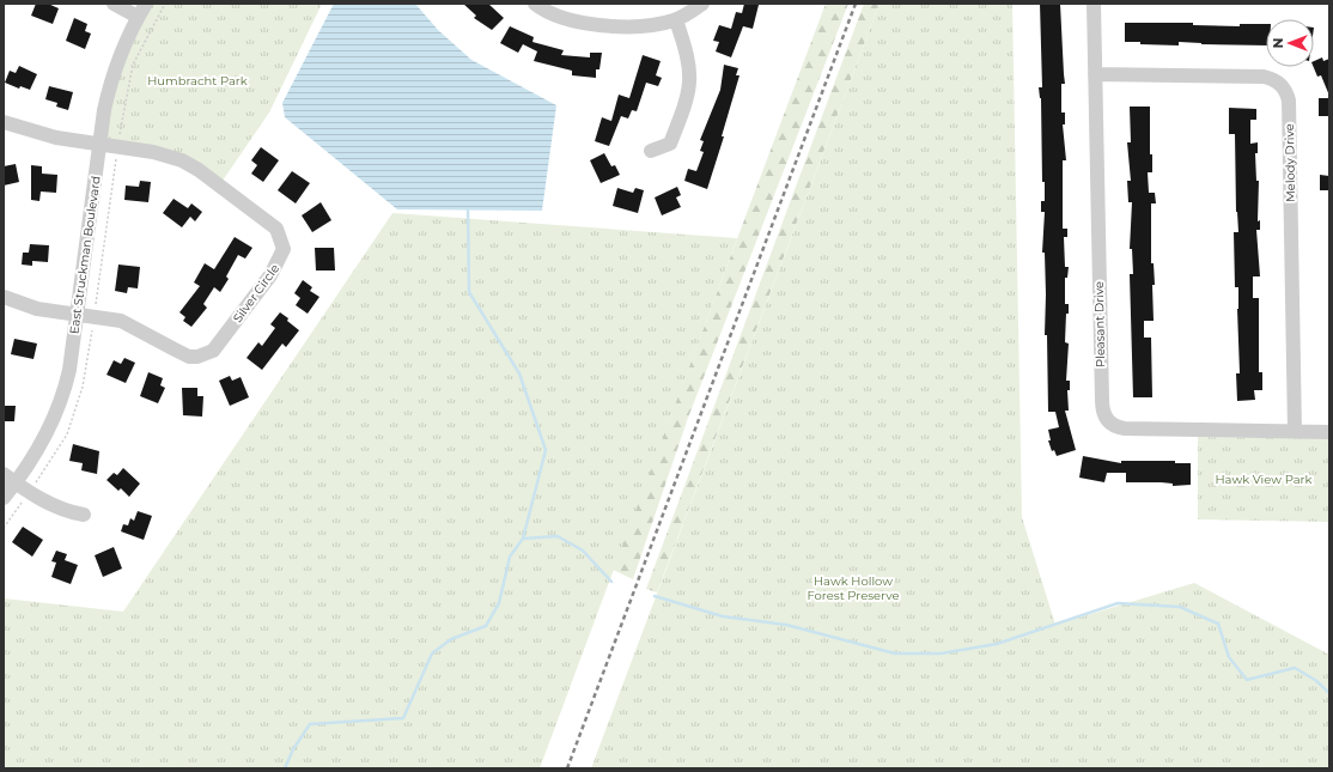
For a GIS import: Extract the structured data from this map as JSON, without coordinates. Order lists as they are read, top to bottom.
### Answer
{
  "streets": {
    "street": [
      "Melody Drive",
      "East Struckman Boulevard",
      "Silver Circle",
      "Pleasant Drive"
    ]
  },
  "crossings": [
    ["Melody Drive", "Pleasant Drive"],
    ["East Struckman Boulevard", "Silver Circle"]
  ],
  "parks": ["Humbracht Park", "Hawk View Park", "Hawk Hollow Forest Preserve"],
  "north": "left"
}
